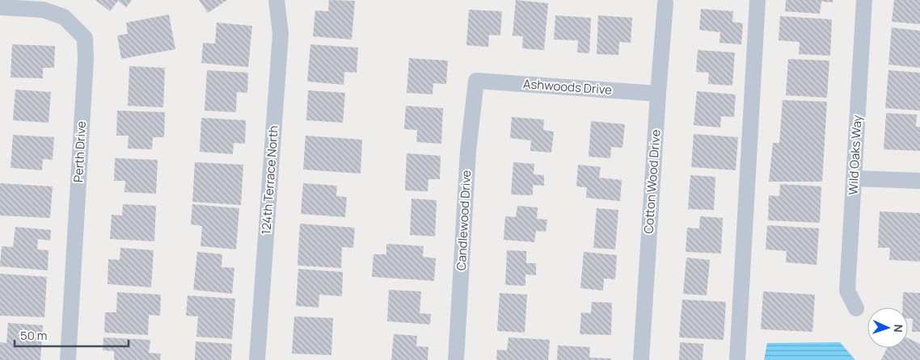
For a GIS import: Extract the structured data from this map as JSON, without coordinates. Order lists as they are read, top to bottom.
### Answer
{
  "streets": {
    "street": [
      "Ashwoods Drive",
      "Perth Drive",
      "Wild Oaks Way",
      "124th Terrace North",
      "Cotton Wood Drive",
      "Candlewood Drive"
    ]
  },
  "crossings": [
    ["Ashwoods Drive", "Cotton Wood Drive"],
    ["Ashwoods Drive", "Candlewood Drive"]
  ],
  "scale_bar": "50 m",
  "north": "right"
}
